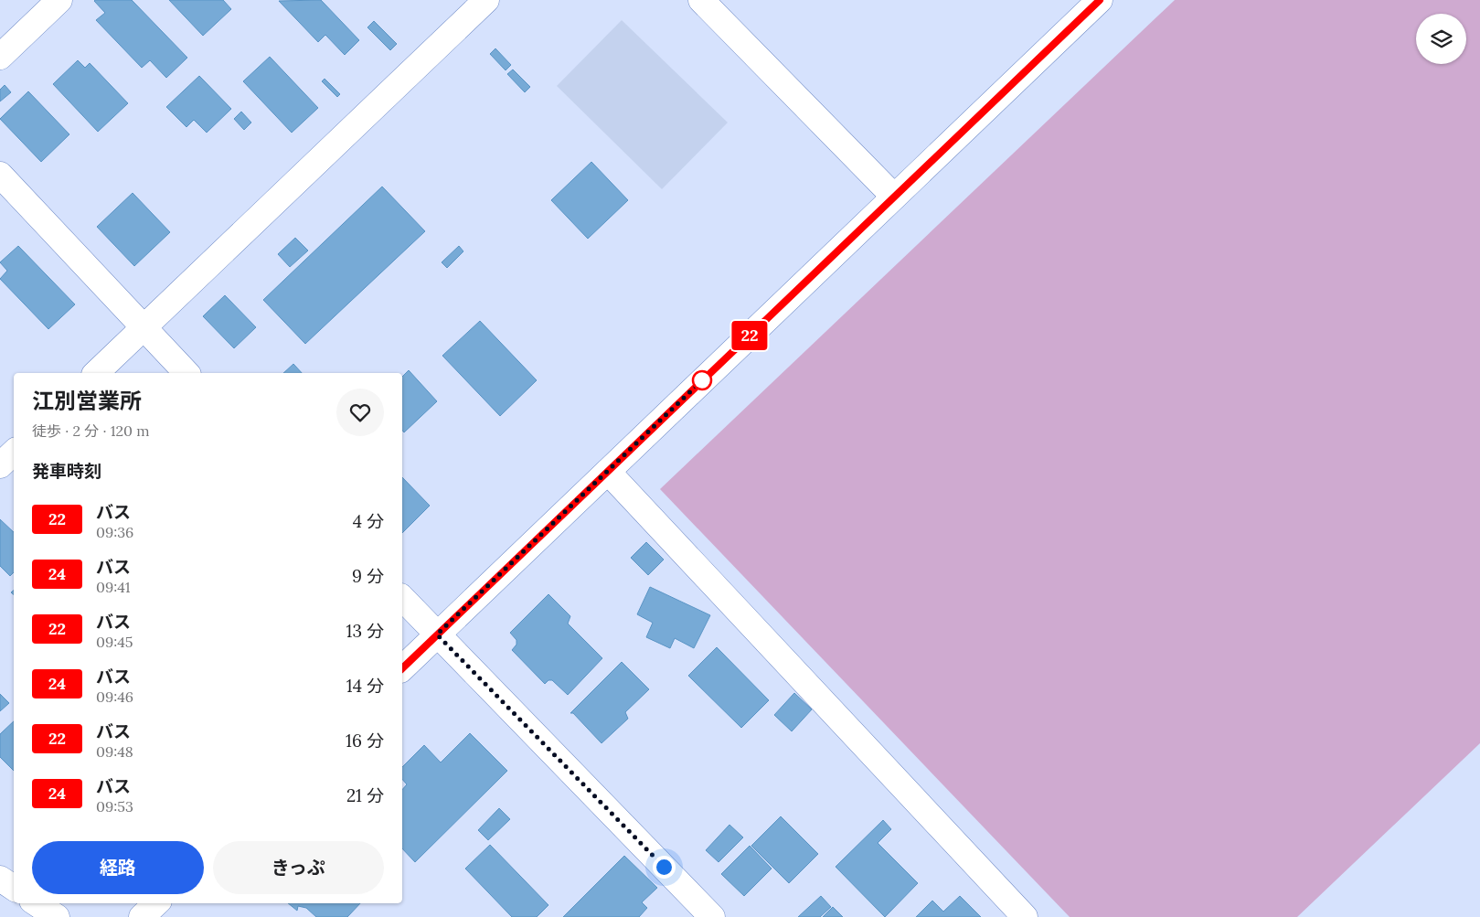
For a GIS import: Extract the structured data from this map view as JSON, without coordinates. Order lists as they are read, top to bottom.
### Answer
{
  "lines": ["bus line 22"],
  "page": {
    "on_map": "22",
    "heading": [
      ["江別営業所", "徒歩 · 2 分 · 120 m"],
      "発車時刻"
    ],
    "list": [
      {
        "mark": "22",
        "name": "バス",
        "note": "09:36",
        "value": "4 分"
      },
      {
        "mark": "24",
        "name": "バス",
        "note": "09:41",
        "value": "9 分"
      },
      {
        "mark": "22",
        "name": "バス",
        "note": "09:45",
        "value": "13 分"
      },
      {
        "mark": "24",
        "name": "バス",
        "note": "09:46",
        "value": "14 分"
      },
      {
        "mark": "22",
        "name": "バス",
        "note": "09:48",
        "value": "16 分"
      },
      {
        "mark": "24",
        "name": "バス",
        "note": "09:53",
        "value": "21 分"
      }
    ],
    "buttons": ["経路", "きっぷ"]
  }
}
